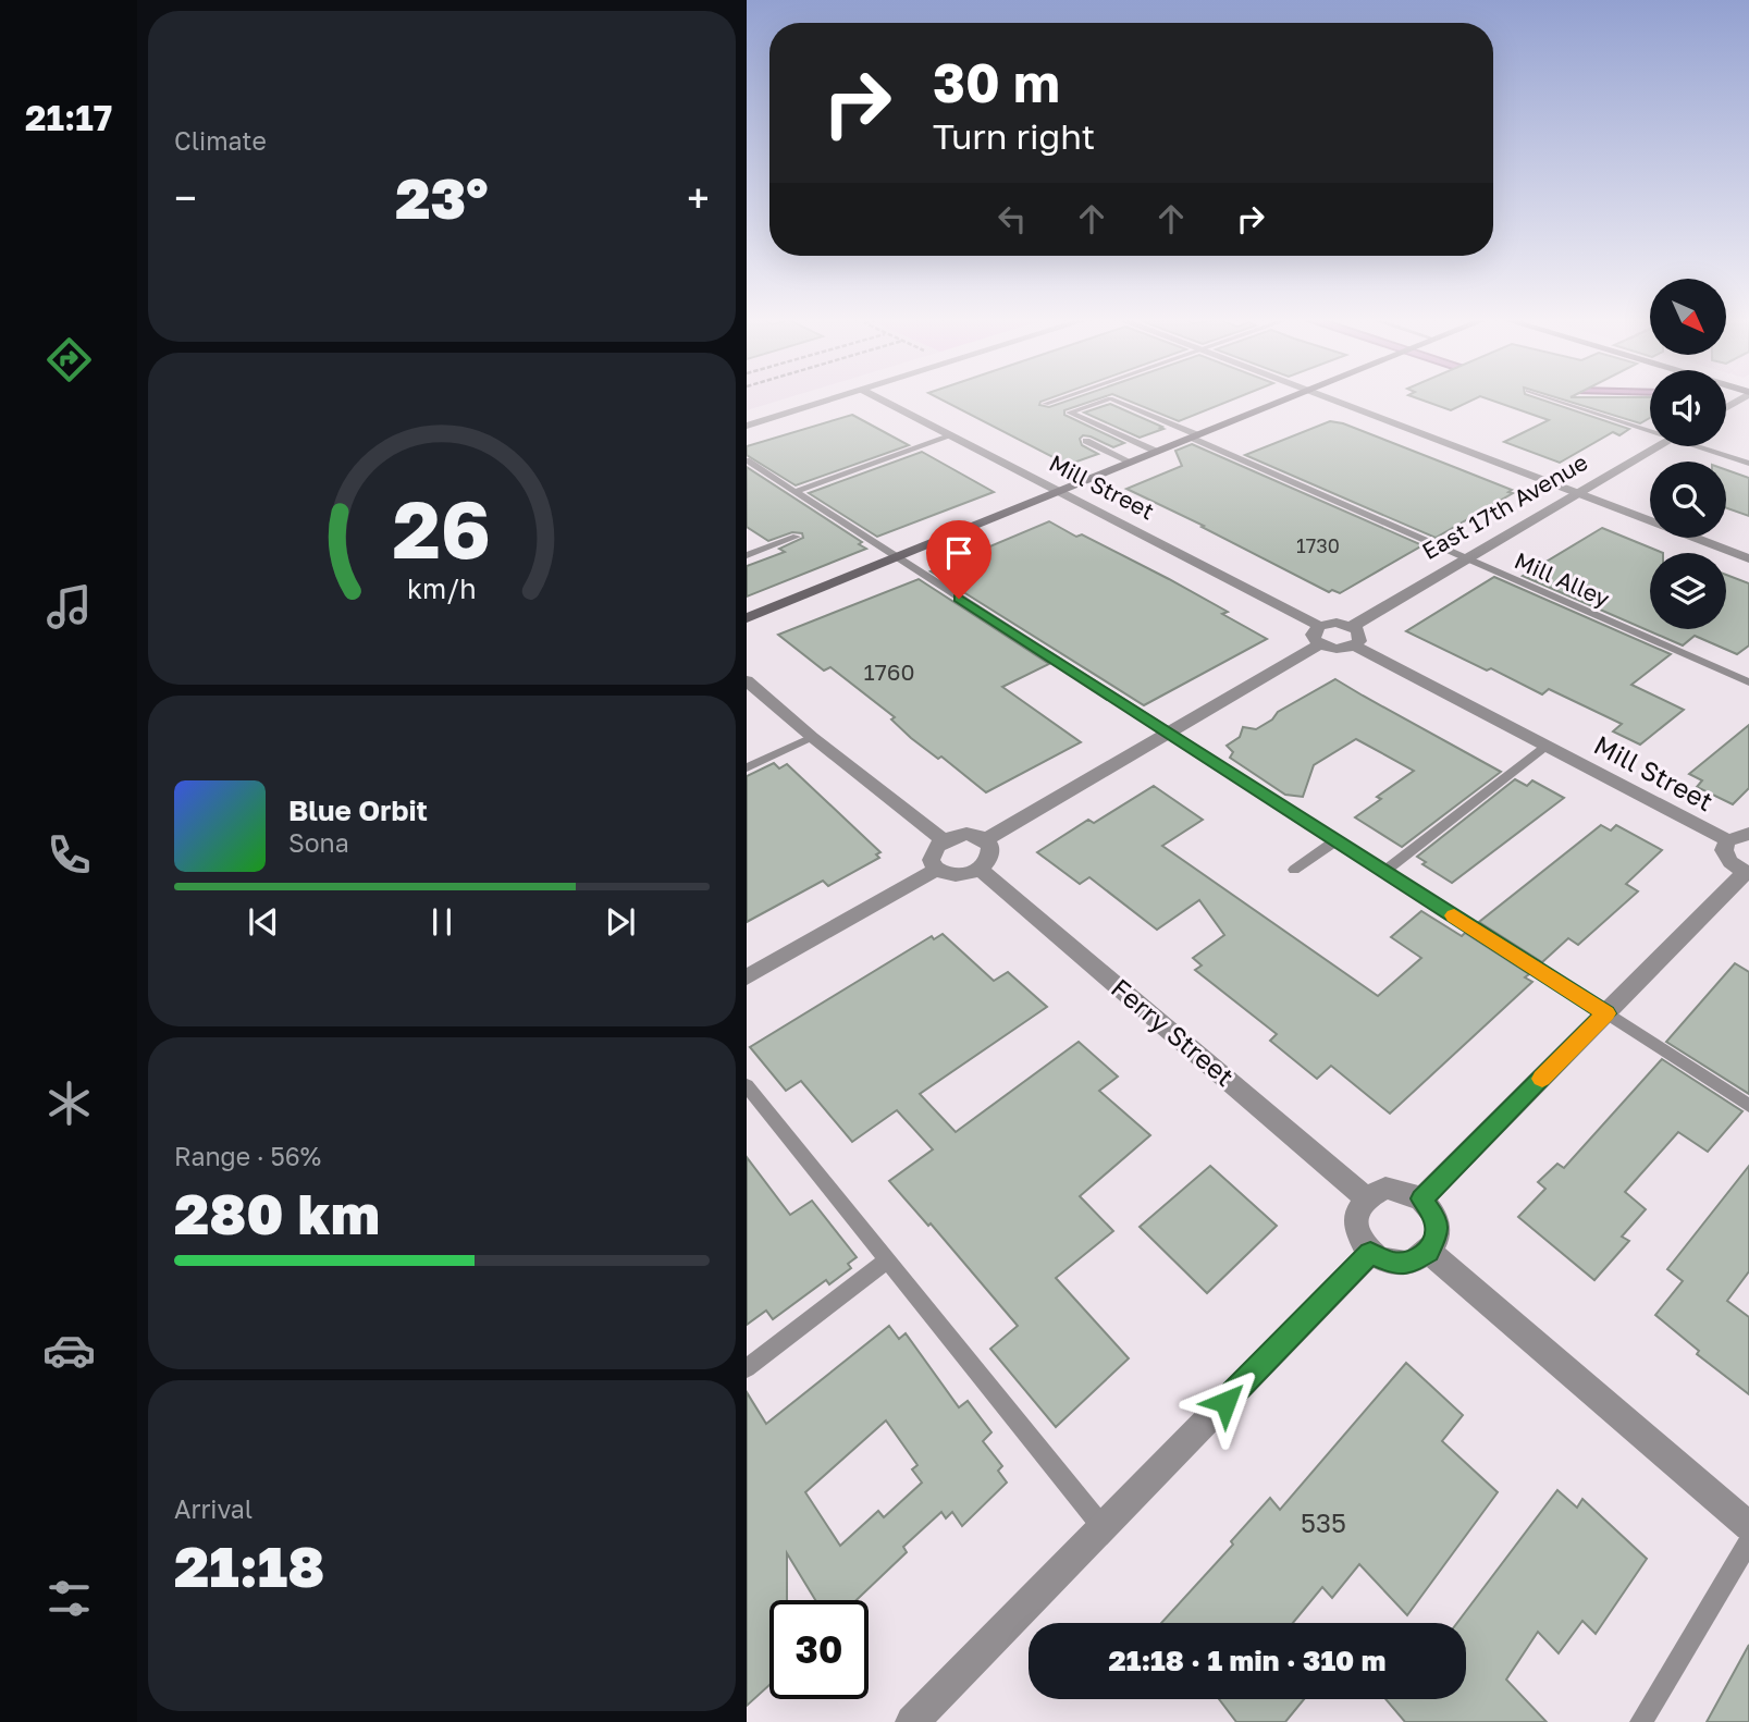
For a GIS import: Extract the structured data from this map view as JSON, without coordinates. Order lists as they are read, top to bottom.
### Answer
{
  "streets": {
    "street": ["Mill Street", "East 17th Avenue", "Ferry Street"],
    "lane": ["Mill Alley"]
  },
  "crossings": [
    ["East 17th Avenue", "Mill Alley"]
  ],
  "house_numbers": ["1730", "1760", "535"],
  "north": "bottom right",
  "page": {
    "tabs": "21:17",
    "tile": [
      "Climate",
      ["Range · 56%", "280 km"],
      ["Arrival", "21:18"]
    ],
    "turn": ["30 m", "Turn right"],
    "heat": ["−", "23°", "+"],
    "song": ["Blue Orbit", "Sona"],
    "limit": "30",
    "trip": "21:18 · 1 min · 310 m",
    "gauge": ["26", "km/h"]
  }
}
